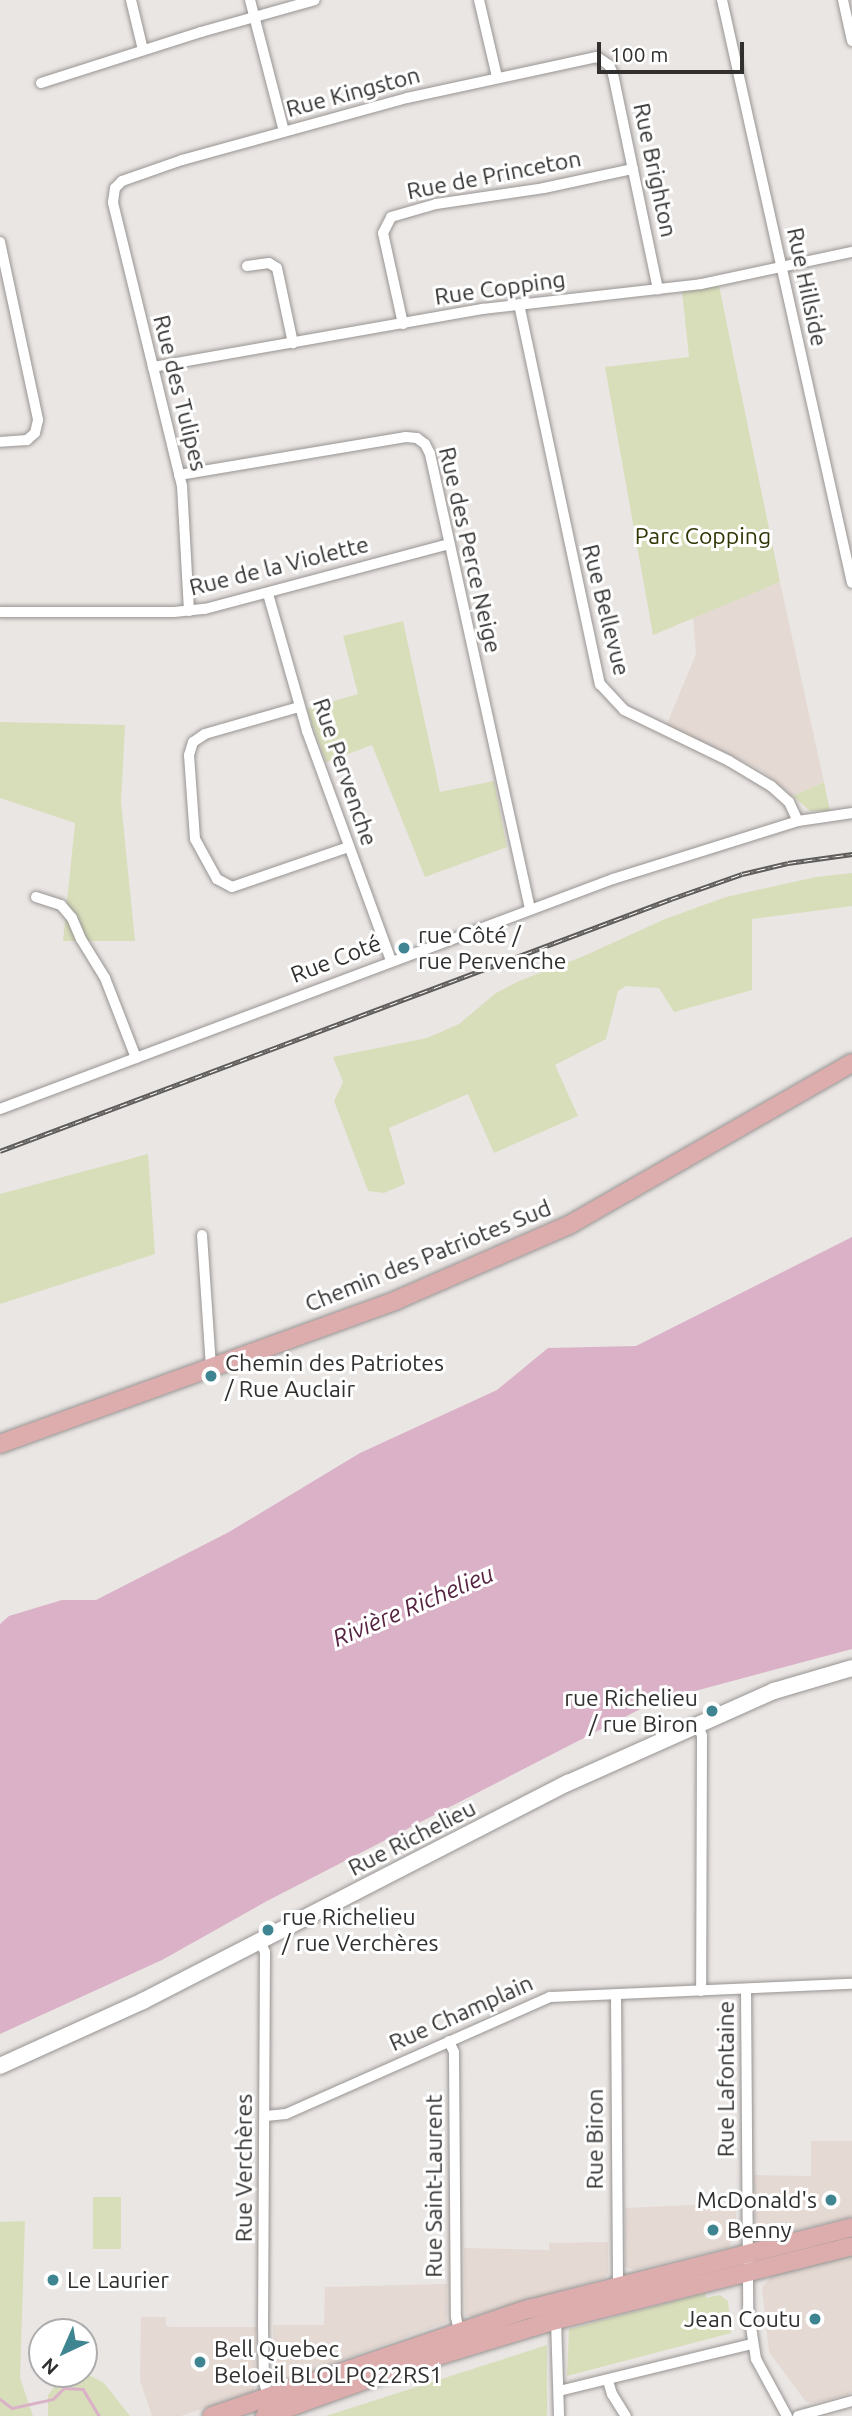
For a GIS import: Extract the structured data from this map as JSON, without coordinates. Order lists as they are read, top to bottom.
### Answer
{
  "streets": {
    "main road": ["Chemin des Patriotes Sud", "Rue Richelieu"],
    "street": [
      "Rue Kingston",
      "Rue Brighton",
      "Rue de Princeton",
      "Rue Hillside",
      "Rue Copping",
      "Rue des Tulipes",
      "Rue des Perce Neige",
      "Rue de la Violette",
      "Rue Bellevue",
      "Rue Pervenche",
      "Rue Coté",
      "Rue Champlain",
      "Rue Lafontaine",
      "Rue Biron",
      "Rue Verchères",
      "Rue Saint-Laurent"
    ]
  },
  "crossings": [
    ["Rue Kingston", "Rue Brighton"],
    ["Rue Kingston", "Rue des Tulipes"],
    ["Rue Brighton", "Rue de Princeton"],
    ["Rue Brighton", "Rue Copping"],
    ["Rue de Princeton", "Rue Copping"],
    ["Rue Hillside", "Rue Copping"],
    ["Rue Copping", "Rue des Tulipes"],
    ["Rue Copping", "Rue Bellevue"],
    ["Rue des Tulipes", "Rue des Perce Neige"],
    ["Rue des Tulipes", "Rue de la Violette"],
    ["Rue des Perce Neige", "Rue de la Violette"],
    ["Rue des Perce Neige", "Rue Coté"],
    ["Rue de la Violette", "Rue Pervenche"],
    ["Rue Bellevue", "Rue Coté"],
    ["Rue Pervenche", "Rue Coté"],
    ["Rue Richelieu", "Rue Verchères"],
    ["Rue Champlain", "Rue Lafontaine"],
    ["Rue Champlain", "Rue Biron"],
    ["Rue Champlain", "Rue Verchères"],
    ["Rue Champlain", "Rue Saint-Laurent"]
  ],
  "water": ["Rivière Richelieu"],
  "parks": ["Parc Copping"],
  "places": [
    "rue Côté / rue Pervenche",
    "Chemin des Patriotes / Rue Auclair",
    "rue Richelieu / rue Biron",
    "rue Richelieu / rue Verchères",
    "McDonald's",
    "Benny",
    "Le Laurier",
    "Jean Coutu",
    "Bell Quebec Beloeil BLOLPQ22RS1"
  ],
  "scale_bar": "100 m",
  "north": "bottom left"
}
